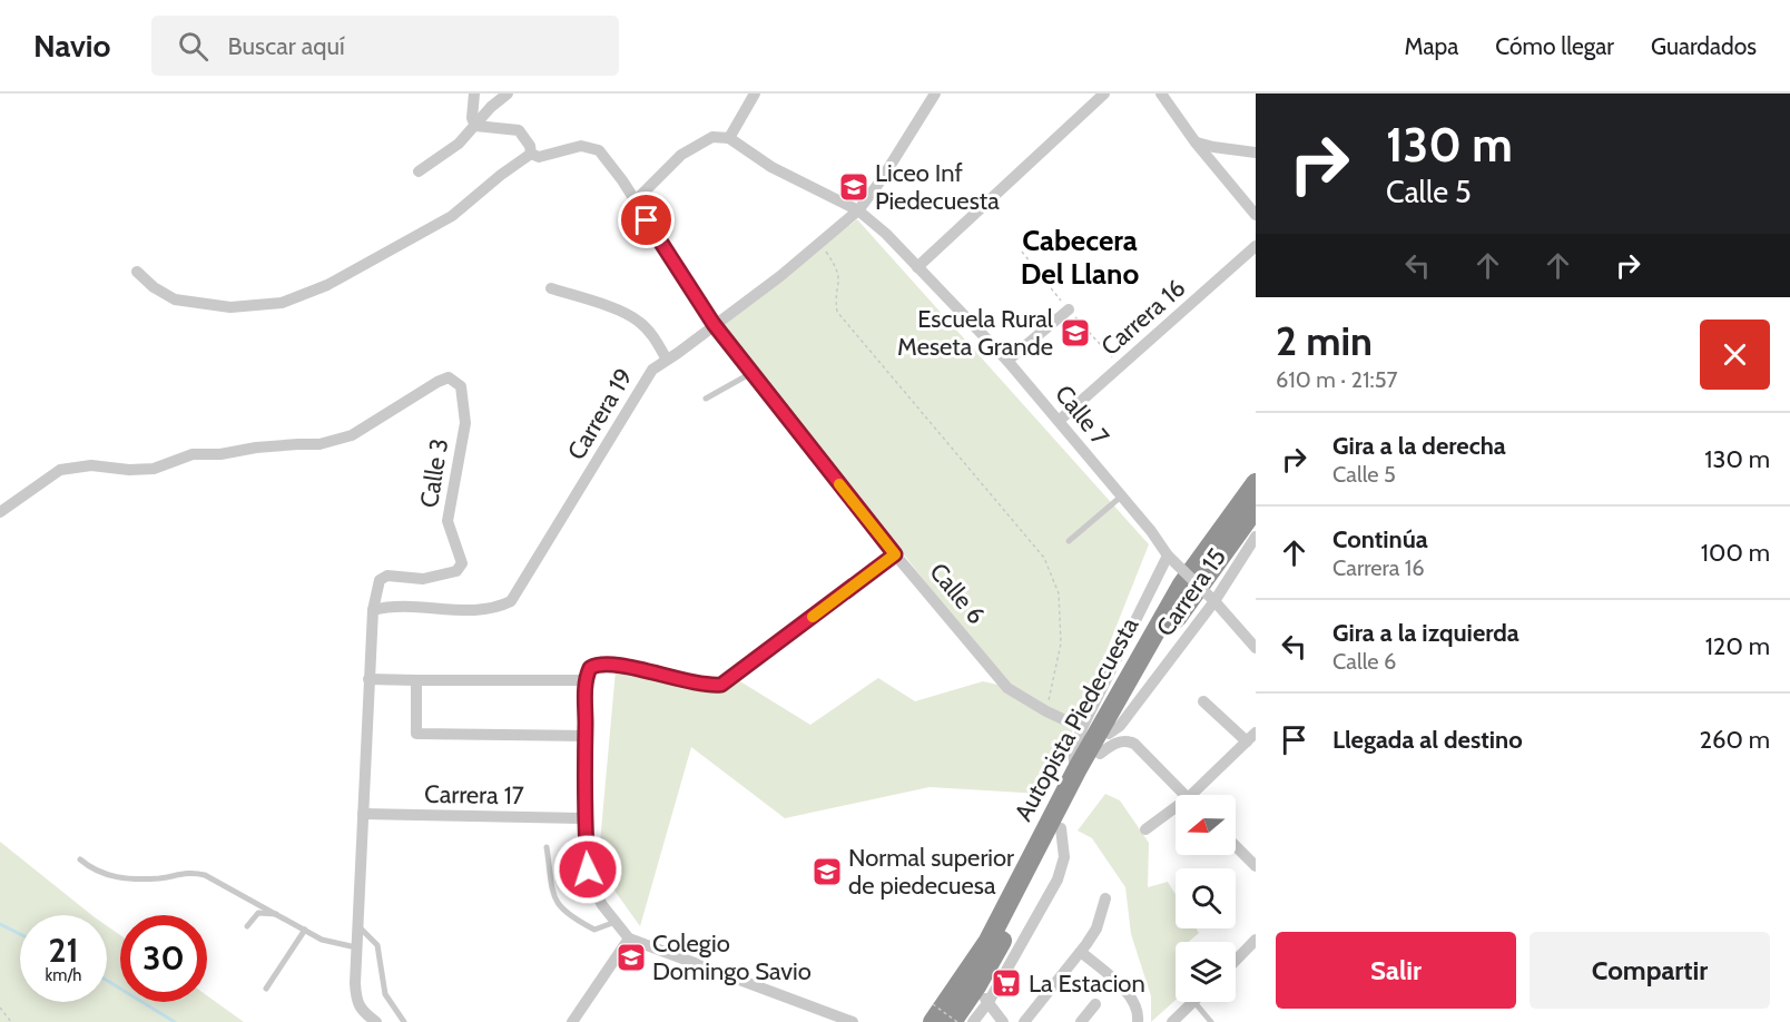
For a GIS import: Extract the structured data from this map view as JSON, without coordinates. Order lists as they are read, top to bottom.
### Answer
{
  "streets": {
    "highway": ["Autopista Piedecuesta"],
    "street": [
      "Carrera 16",
      "Carrera 19",
      "Calle 7",
      "Calle 3",
      "Carrera 15",
      "Calle 6",
      "Carrera 17"
    ]
  },
  "crossings": [
    ["Carrera 16", "Calle 7"],
    ["Carrera 19", "Calle 7"],
    ["Carrera 19", "Calle 3"],
    ["Carrera 19", "Calle 6"],
    ["Calle 7", "Carrera 15"],
    ["Calle 3", "Carrera 17"],
    ["Carrera 15", "Autopista Piedecuesta"]
  ],
  "districts": ["Cabecera Del Llano"],
  "places": {
    "school or university": [
      "Liceo Inf Piedecuesta",
      "Escuela Rural Meseta Grande",
      "Normal superior de piedecuesa",
      "Colegio Domingo Savio"
    ],
    "supermarket": ["La Estacion"]
  },
  "north": "left",
  "page": {
    "header": "Navio",
    "search": "Buscar aquí",
    "nav": ["Mapa", "Cómo llegar", "Guardados"],
    "turn": ["130 m", "Calle 5"],
    "heading": ["2 min", "610 m · 21:57"],
    "list": [
      {
        "name": "Gira a la derecha",
        "note": "Calle 5",
        "value": "130 m"
      },
      {
        "name": "Continúa",
        "note": "Carrera 16",
        "value": "100 m"
      },
      {
        "name": "Gira a la izquierda",
        "note": "Calle 6",
        "value": "120 m"
      },
      {
        "name": "Llegada al destino",
        "value": "260 m"
      }
    ],
    "speed": "21 km/h",
    "limit": "30",
    "buttons": ["Salir", "Compartir"]
  }
}
